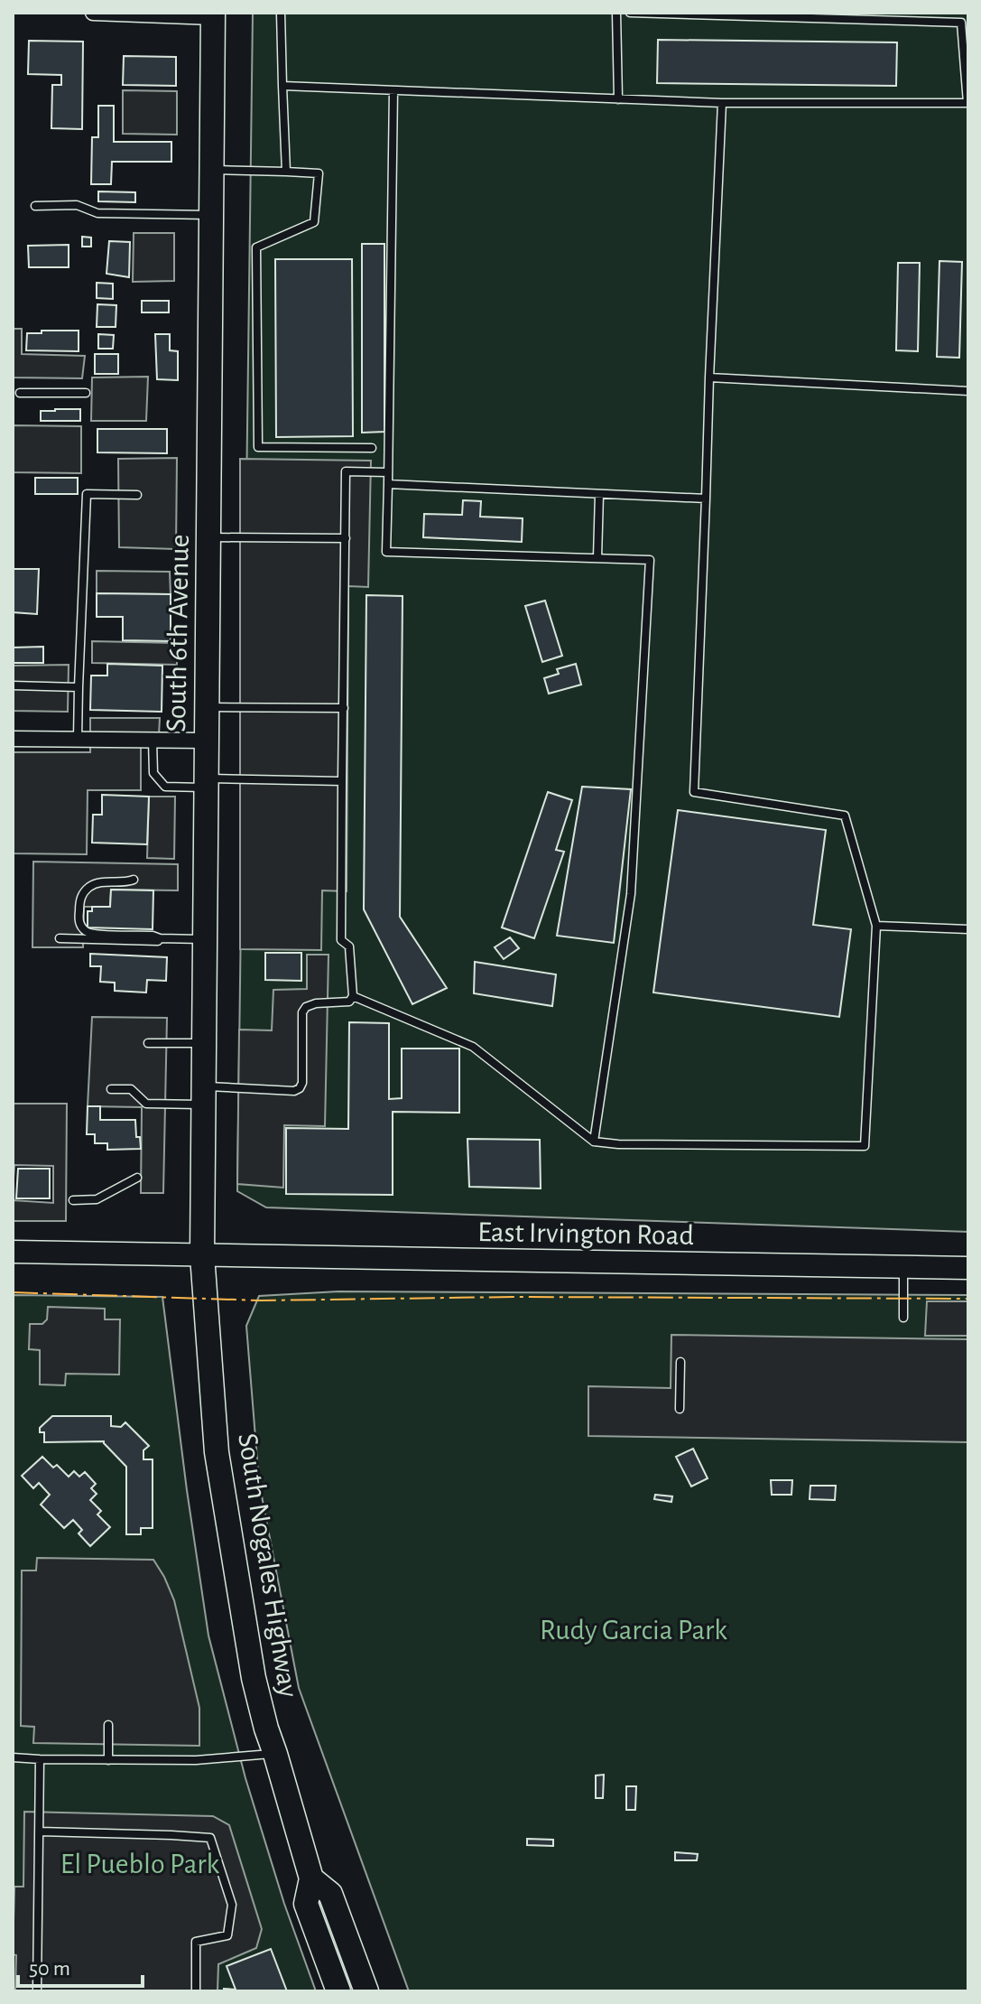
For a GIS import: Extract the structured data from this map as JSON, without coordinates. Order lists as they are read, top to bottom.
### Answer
{
  "streets": {
    "main road": ["South 6th Avenue", "East Irvington Road", "South Nogales Highway"]
  },
  "crossings": [
    ["South 6th Avenue", "East Irvington Road"],
    ["South 6th Avenue", "South Nogales Highway"],
    ["East Irvington Road", "South Nogales Highway"]
  ],
  "parks": ["Rudy Garcia Park", "El Pueblo Park"],
  "scale_bar": "50 m"
}
